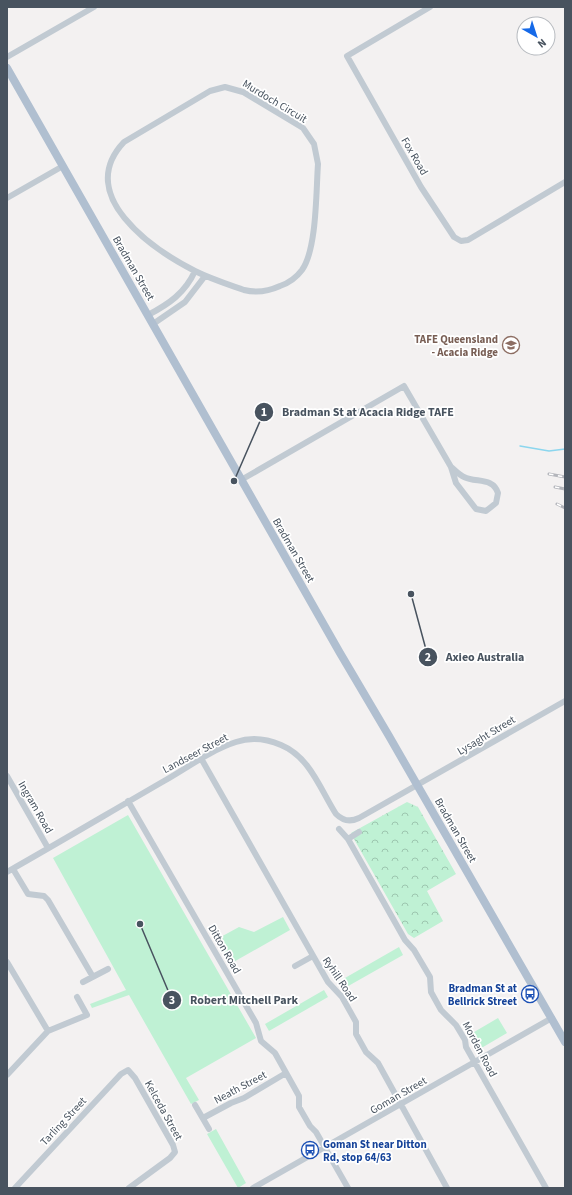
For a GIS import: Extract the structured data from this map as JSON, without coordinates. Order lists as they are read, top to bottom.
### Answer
{
  "streets": {
    "main road": ["Bradman Street"],
    "street": [
      "Murdoch Circuit",
      "Fox Road",
      "Lysaght Street",
      "Landseer Street",
      "Ingram Road",
      "Ditton Road",
      "Ryhill Road",
      "Morden Road",
      "Neath Street",
      "Goman Street",
      "Kelceda Street",
      "Tarling Street"
    ]
  },
  "crossings": [
    ["Bradman Street", "Lysaght Street"],
    ["Bradman Street", "Landseer Street"],
    ["Bradman Street", "Goman Street"],
    ["Lysaght Street", "Landseer Street"],
    ["Landseer Street", "Ingram Road"],
    ["Landseer Street", "Ditton Road"],
    ["Landseer Street", "Ryhill Road"],
    ["Ditton Road", "Neath Street"],
    ["Ditton Road", "Goman Street"],
    ["Ryhill Road", "Goman Street"],
    ["Morden Road", "Goman Street"],
    ["Kelceda Street", "Tarling Street"]
  ],
  "places": {
    "school or university": ["TAFE Queensland - Acacia Ridge"],
    "other": ["Bradman St at Acacia Ridge TAFE", "Axieo Australia", "Robert Mitchell Park"],
    "bus stop": ["Bradman St at Bellrick Street", "Goman St near Ditton Rd, stop 64/63"]
  },
  "north": "bottom right"
}
